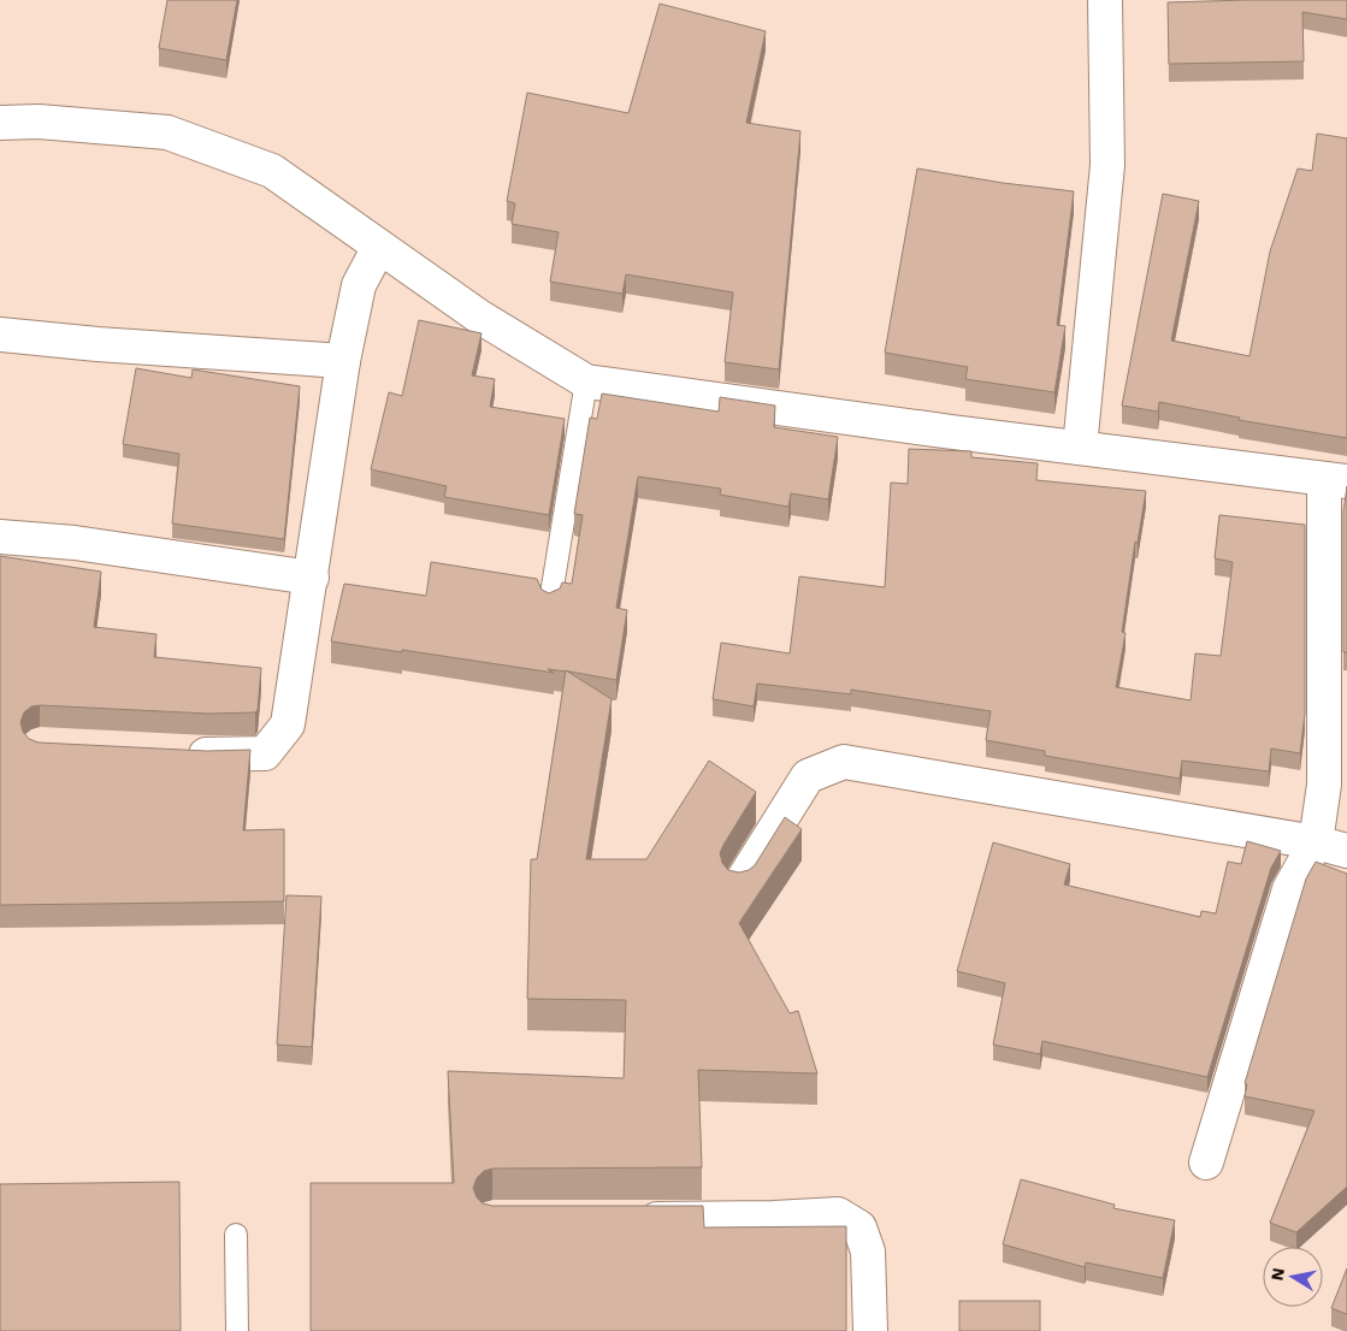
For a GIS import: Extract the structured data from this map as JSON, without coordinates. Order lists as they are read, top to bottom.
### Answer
{
  "north": "left"
}
